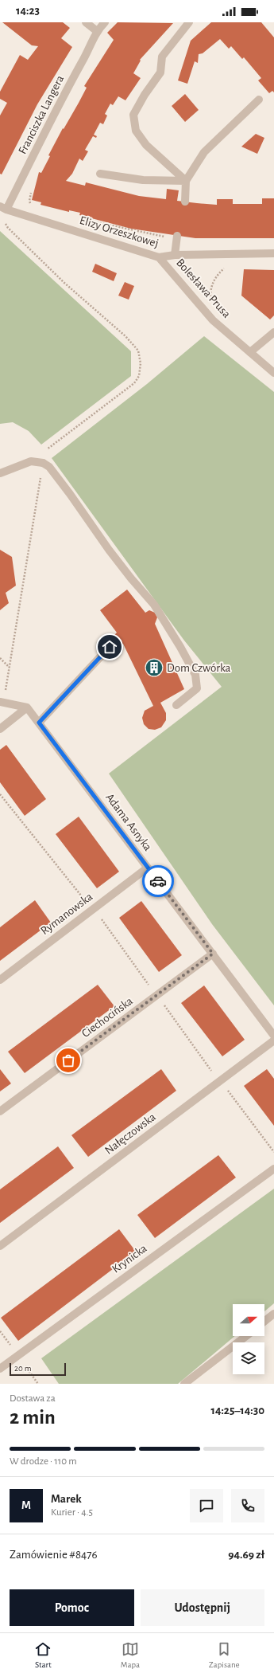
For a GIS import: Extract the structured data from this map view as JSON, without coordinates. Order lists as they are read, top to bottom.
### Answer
{
  "streets": {
    "street": [
      "Franciszka Langera",
      "Elizy Orzeszkowej",
      "Bolesława Prusa",
      "Adama Asnyka",
      "Rymanowska",
      "Ciechocińska",
      "Nałęczowska",
      "Krynicka"
    ]
  },
  "crossings": [
    ["Franciszka Langera", "Elizy Orzeszkowej"],
    ["Elizy Orzeszkowej", "Bolesława Prusa"],
    ["Adama Asnyka", "Rymanowska"],
    ["Adama Asnyka", "Ciechocińska"]
  ],
  "places": {
    "building": ["Dom Czwórka"]
  },
  "scale_bar": "20 m",
  "north": "right",
  "page": {
    "status": "14:23",
    "scale": "20 m",
    "heading": ["2 min", "Dostawa za", "14:25–14:30"],
    "panel": [
      "Marek",
      "Kurier · 4.5",
      "Zamówienie #8476",
      "94.69 zł"
    ],
    "bar": "W drodze · 110 m",
    "round": "M",
    "buttons": ["Pomoc", "Udostępnij"],
    "tabs": ["Start", "Mapa", "Zapisane"]
  }
}
